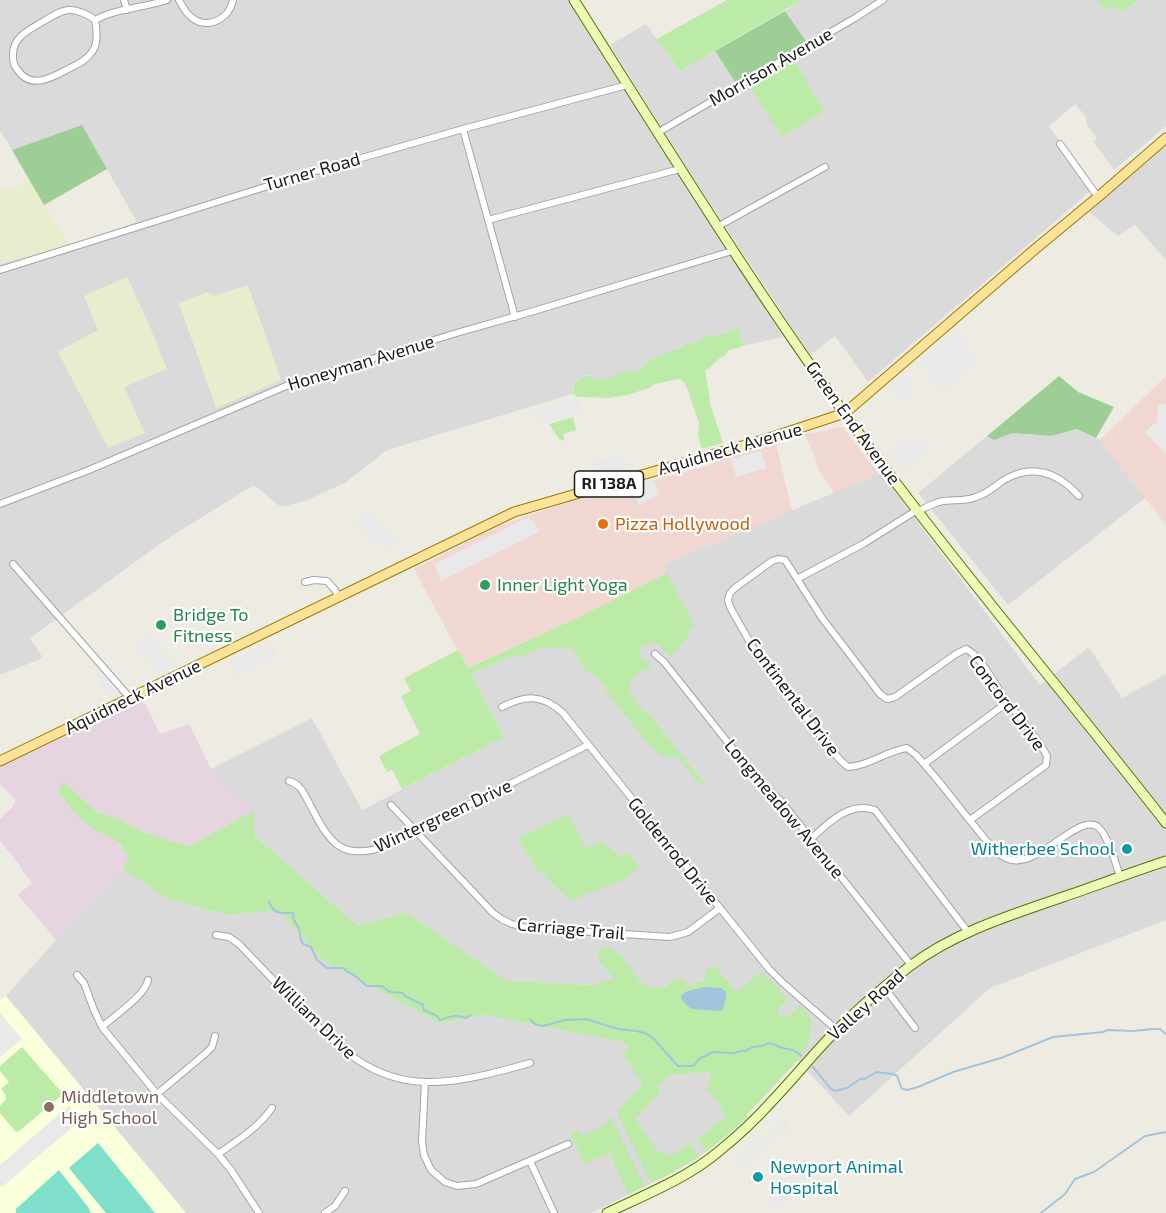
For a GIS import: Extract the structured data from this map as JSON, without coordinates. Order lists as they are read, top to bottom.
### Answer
{
  "streets": {
    "main road": [
      "Green End Avenue",
      "Aquidneck Avenue",
      "RI 138A",
      "Valley Road"
    ],
    "street": [
      "Morrison Avenue",
      "Turner Road",
      "Honeyman Avenue",
      "Continental Drive",
      "Concord Drive",
      "Longmeadow Avenue",
      "Wintergreen Drive",
      "Goldenrod Drive",
      "Carriage Trail",
      "William Drive"
    ]
  },
  "crossings": [
    ["Morrison Avenue", "Green End Avenue"],
    ["Turner Road", "Green End Avenue"],
    ["Honeyman Avenue", "Green End Avenue"],
    ["Green End Avenue", "Aquidneck Avenue"],
    ["Continental Drive", "Concord Drive"],
    ["Continental Drive", "Valley Road"],
    ["Longmeadow Avenue", "Valley Road"],
    ["Wintergreen Drive", "Goldenrod Drive"],
    ["Wintergreen Drive", "Carriage Trail"],
    ["Goldenrod Drive", "Carriage Trail"],
    ["Goldenrod Drive", "Valley Road"]
  ],
  "places": [
    "Pizza Hollywood",
    "Inner Light Yoga",
    "Bridge To Fitness",
    "Witherbee School",
    "Middletown High School",
    "Newport Animal Hospital"
  ]
}
